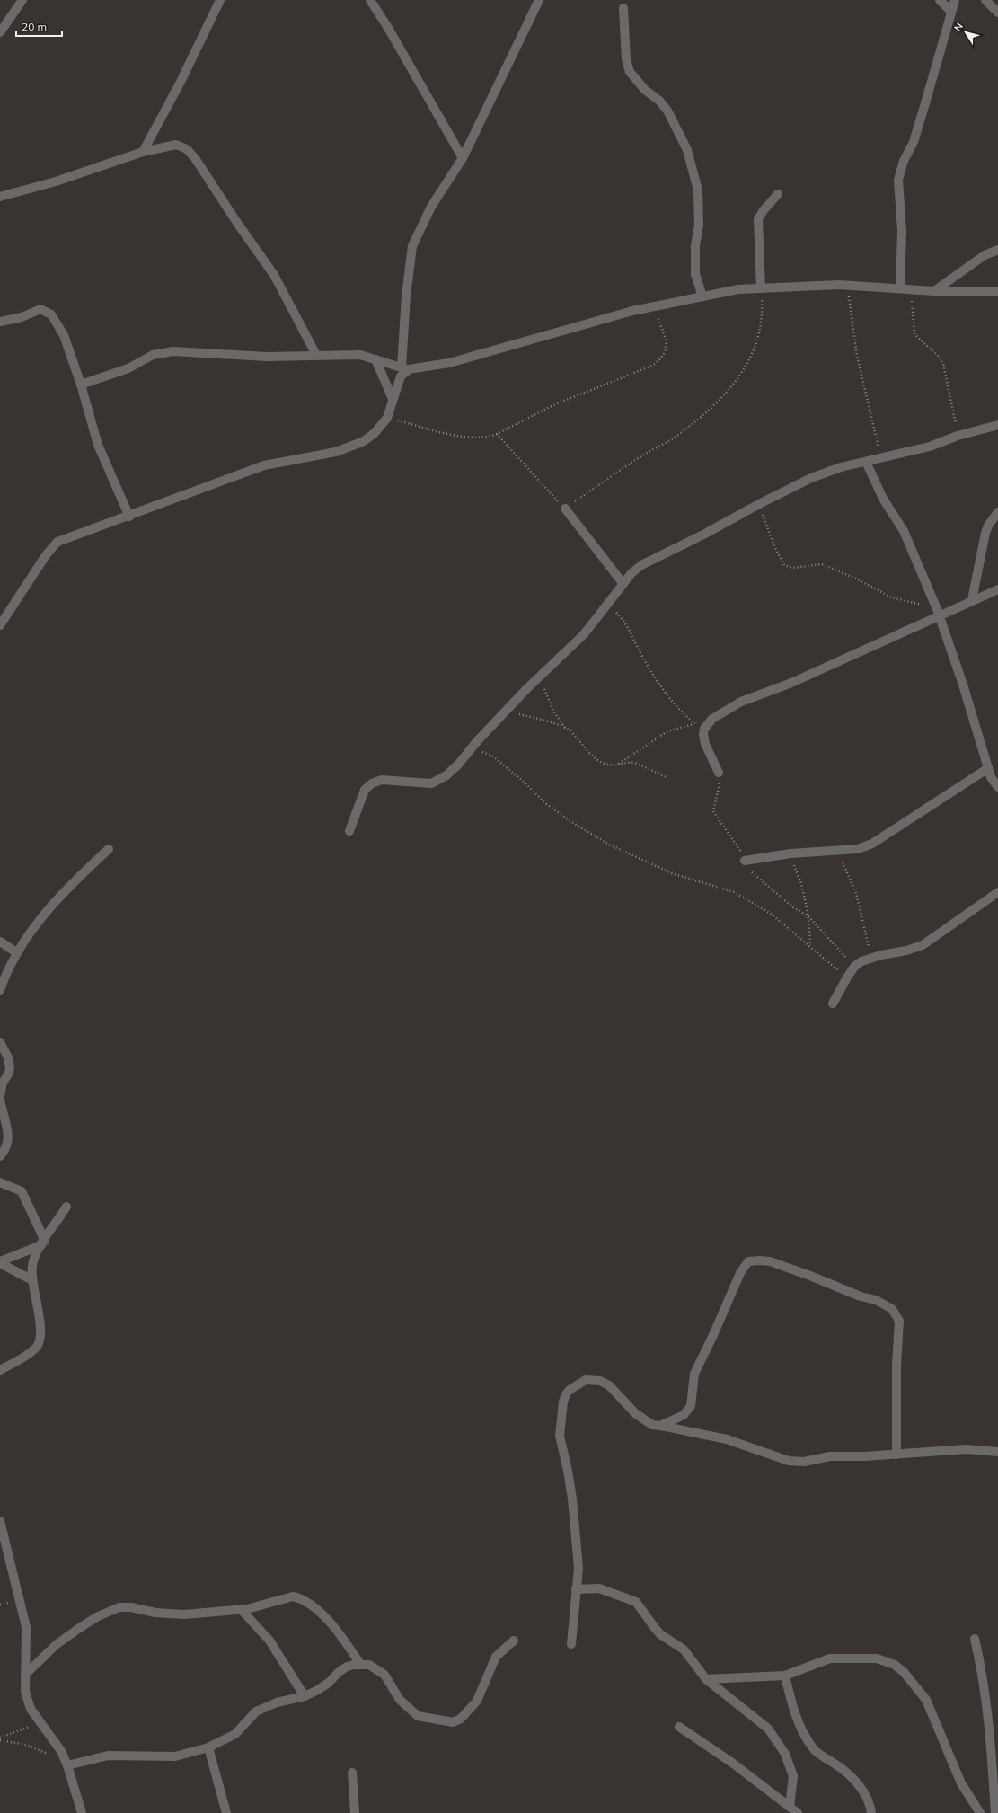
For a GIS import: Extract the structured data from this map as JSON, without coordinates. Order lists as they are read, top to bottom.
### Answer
{
  "scale_bar": "20 m",
  "north": "top left"
}
